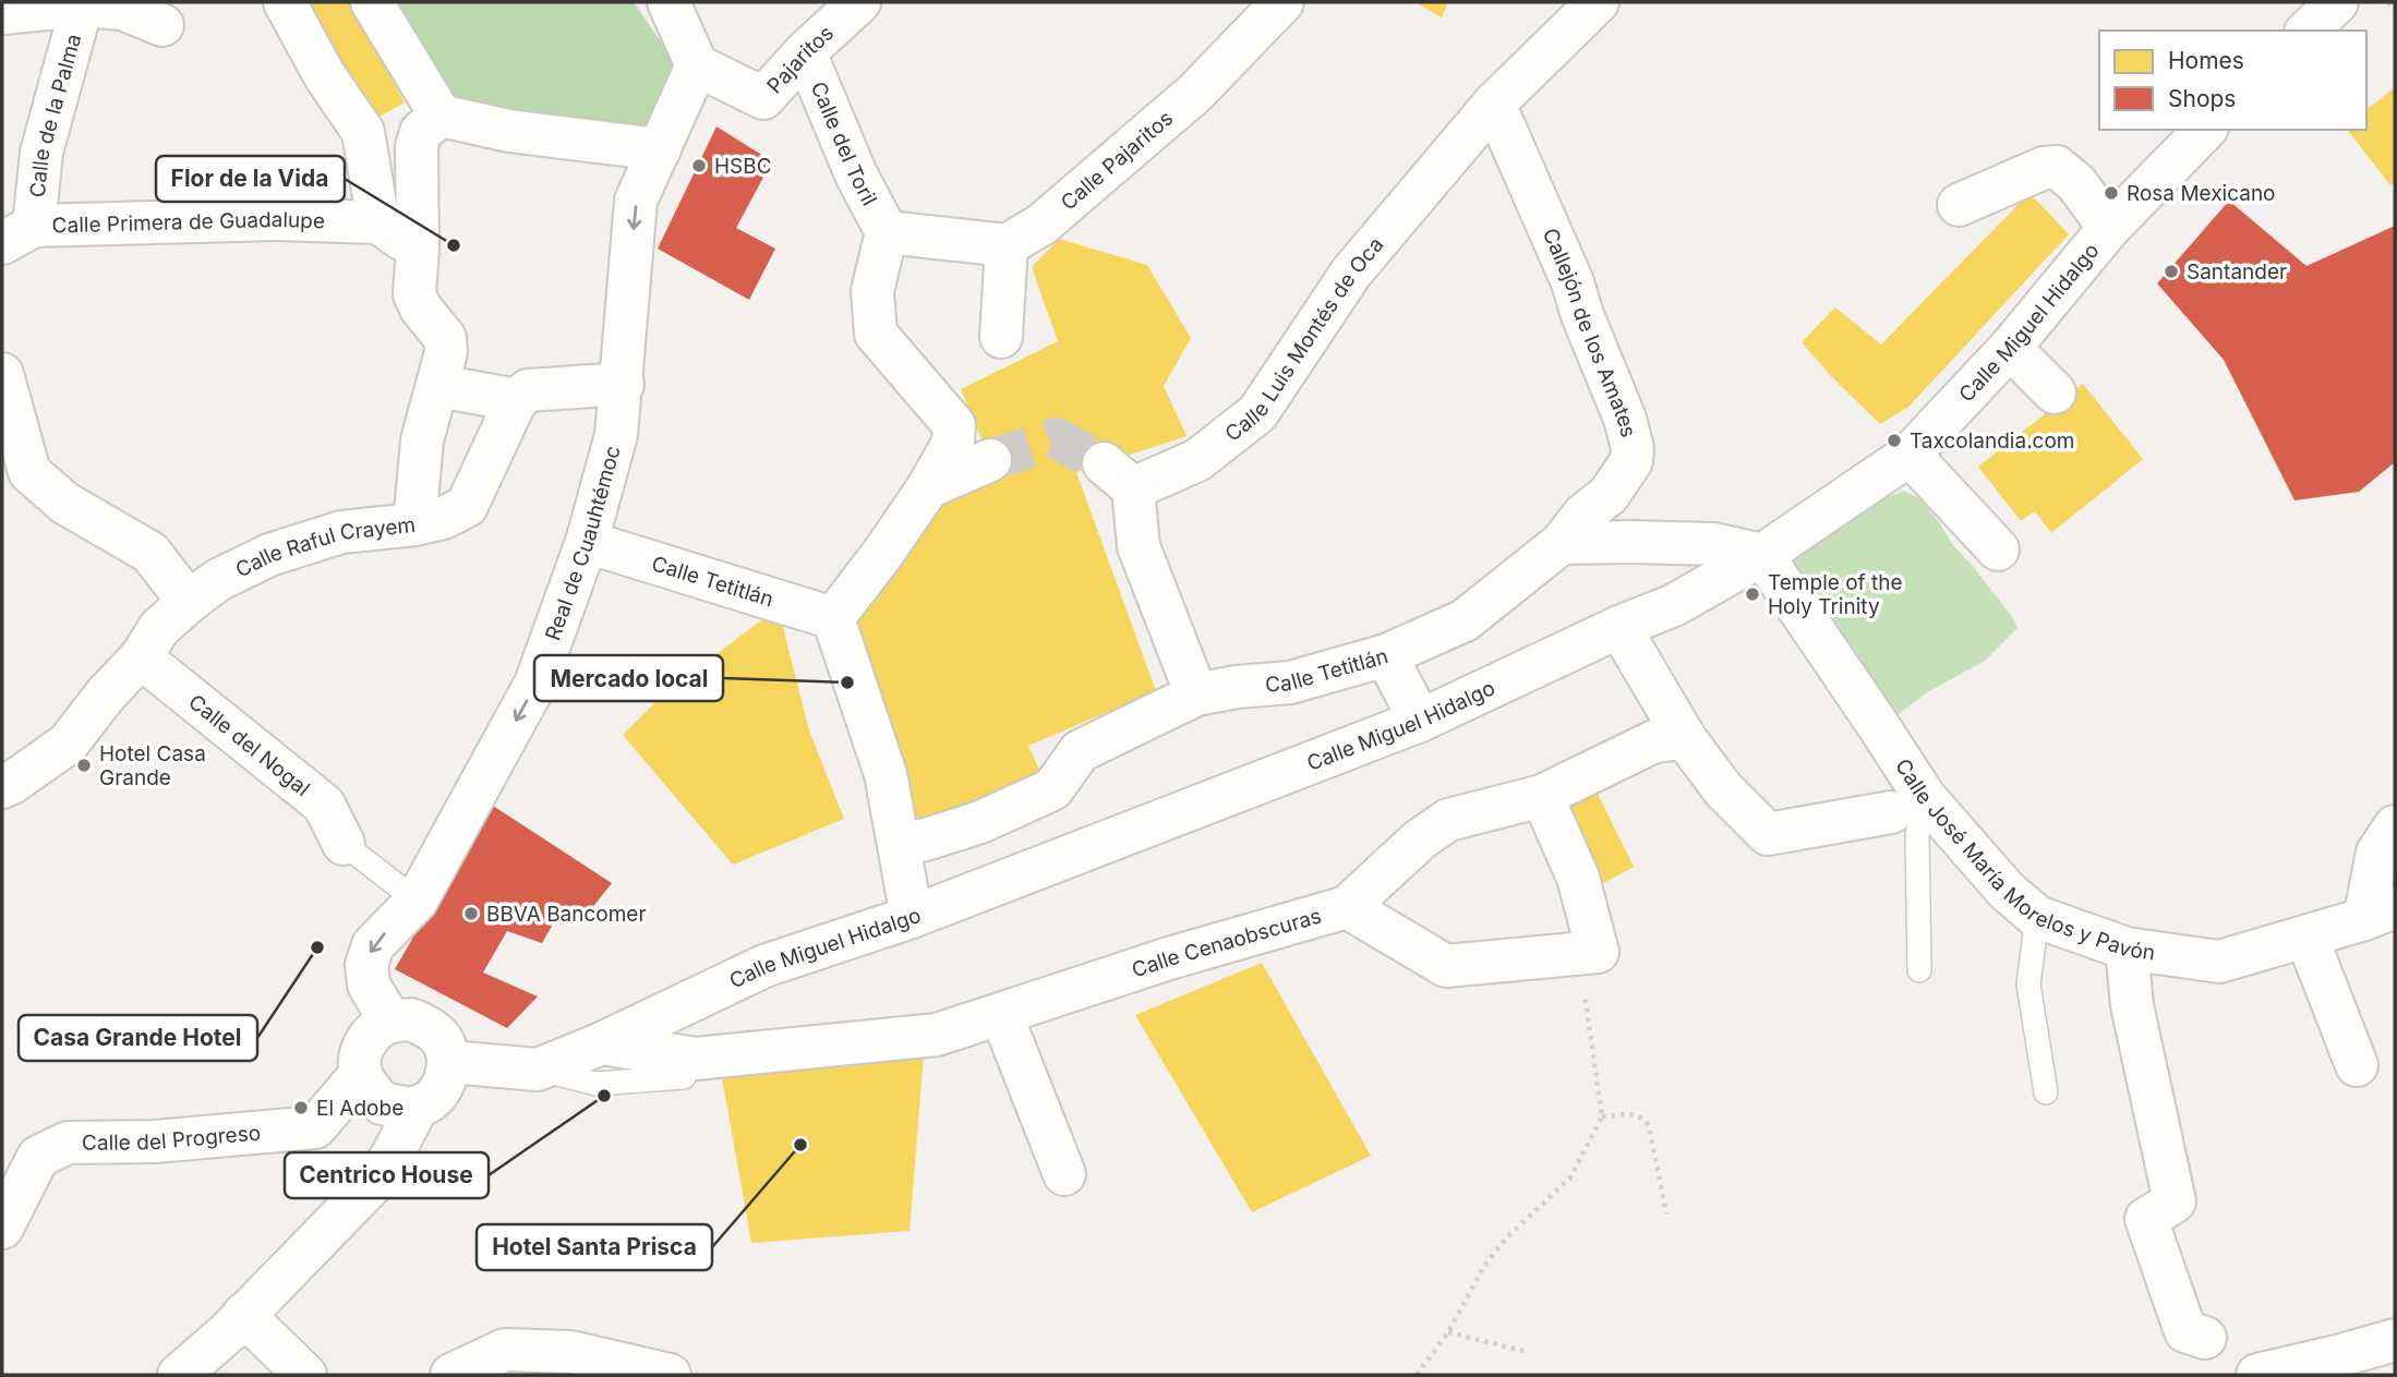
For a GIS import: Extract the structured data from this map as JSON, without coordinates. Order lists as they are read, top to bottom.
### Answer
{
  "streets": {
    "street": [
      "Pajaritos",
      "Calle de la Palma",
      "Calle del Toril",
      "Calle Pajaritos",
      "Calle Primera de Guadalupe",
      "Calle Miguel Hidalgo",
      "Callejón de los Amates",
      "Calle Luis Montés de Oca",
      "Real de Cuauhtémoc",
      "Calle Raful Crayem",
      "Calle Tetitlán",
      "Calle del Nogal",
      "Calle José María Morelos y Pavón",
      "Calle Cenaobscuras",
      "Calle del Progreso"
    ]
  },
  "crossings": [
    ["Pajaritos", "Calle del Toril"],
    ["Pajaritos", "Real de Cuauhtémoc"],
    ["Calle de la Palma", "Calle Primera de Guadalupe"],
    ["Calle Miguel Hidalgo", "Real de Cuauhtémoc"],
    ["Calle Miguel Hidalgo", "Calle José María Morelos y Pavón"],
    ["Calle Miguel Hidalgo", "Calle Cenaobscuras"],
    ["Calle Miguel Hidalgo", "Calle del Progreso"],
    ["Callejón de los Amates", "Calle Luis Montés de Oca"],
    ["Callejón de los Amates", "Calle Tetitlán"],
    ["Calle Luis Montés de Oca", "Calle Tetitlán"],
    ["Real de Cuauhtémoc", "Calle Tetitlán"],
    ["Real de Cuauhtémoc", "Calle del Nogal"],
    ["Real de Cuauhtémoc", "Calle del Progreso"],
    ["Calle Raful Crayem", "Calle del Nogal"]
  ],
  "places": [
    "HSBC",
    "Rosa Mexicano",
    "Flor de la Vida",
    "Santander",
    "Taxcolandia.com",
    "Temple of the Holy Trinity",
    "Mercado local",
    "Hotel Casa Grande",
    "BBVA Bancomer",
    "Casa Grande Hotel",
    "Centrico House",
    "El Adobe",
    "Hotel Santa Prisca"
  ],
  "legend": ["Homes", "Shops"]
}
